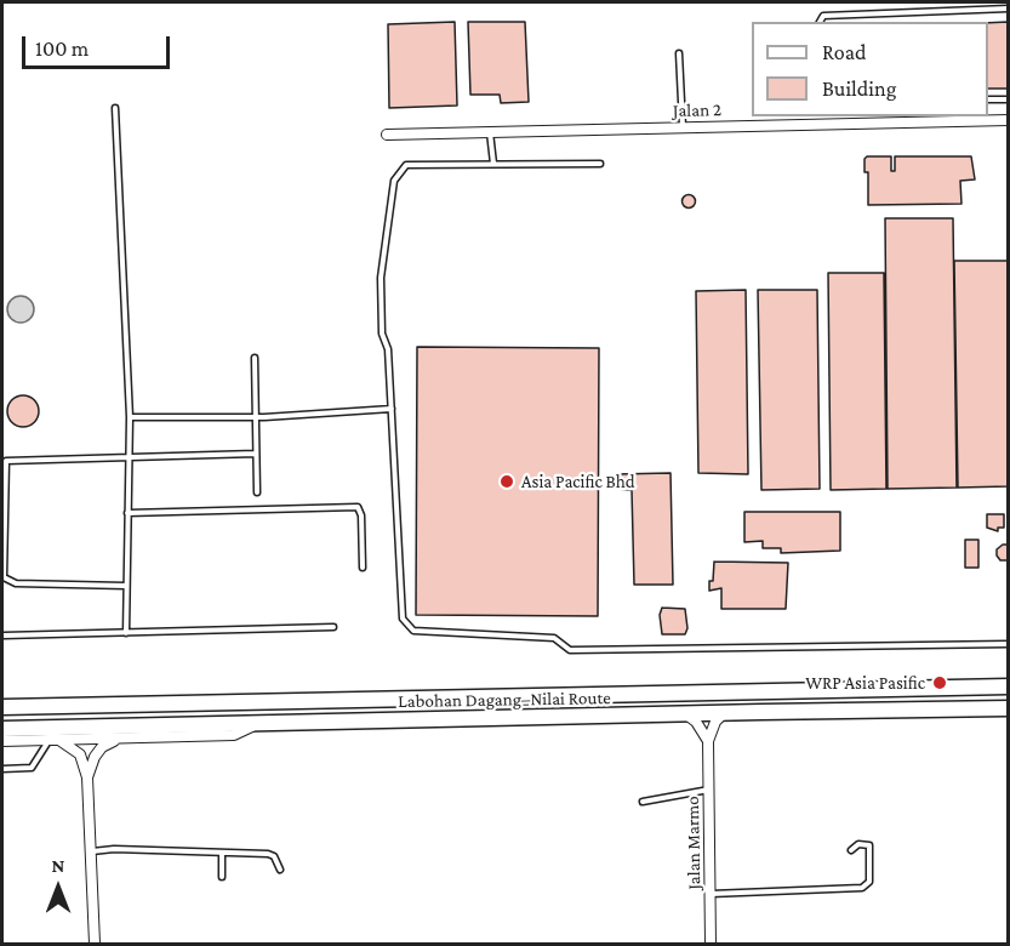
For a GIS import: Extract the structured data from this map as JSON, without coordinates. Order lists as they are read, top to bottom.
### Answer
{
  "streets": {
    "main road": ["Labohan Dagang–Nilai Route"],
    "street": ["Jalan 2", "Jalan Marmo"]
  },
  "places": ["Asia Pacific Bhd", "WRP Asia Pasific"],
  "legend": ["Road", "Building"],
  "scale_bar": "100 m",
  "north": "top"
}
